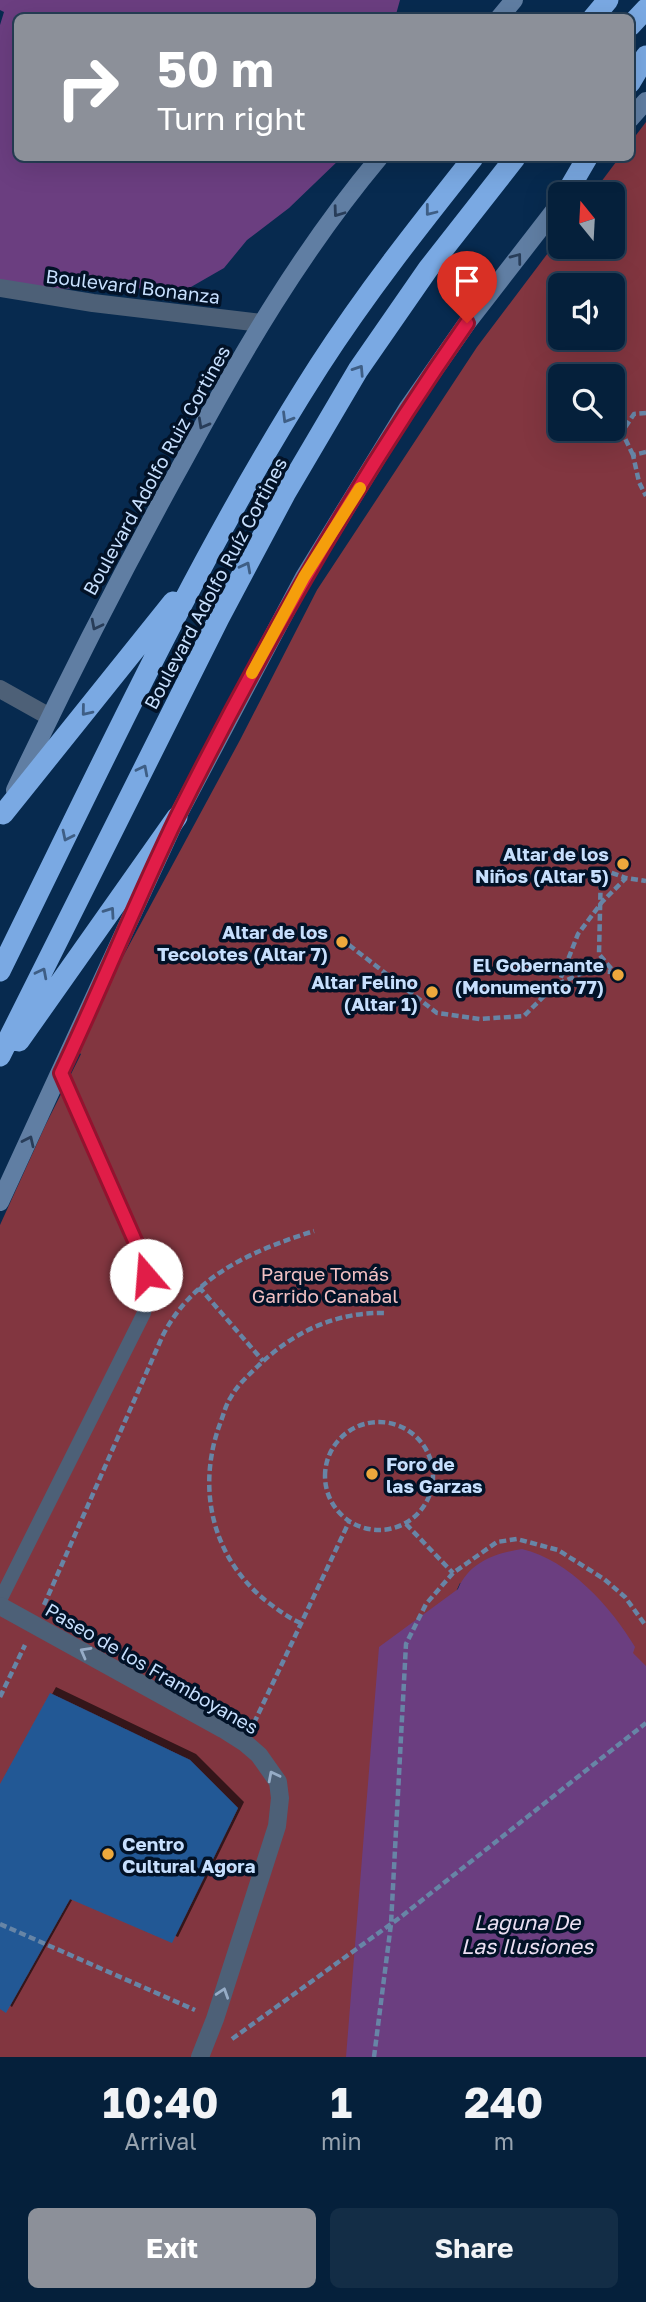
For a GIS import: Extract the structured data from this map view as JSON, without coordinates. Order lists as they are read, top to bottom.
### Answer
{
  "streets": {
    "highway": ["Boulevard Adolfo Ruíz Cortines"],
    "main road": ["Boulevard Adolfo Ruiz Cortines"],
    "street": ["Boulevard Bonanza", "Paseo de los Framboyanes"]
  },
  "crossings": [
    ["Boulevard Bonanza", "Boulevard Adolfo Ruiz Cortines"]
  ],
  "one_way": ["Boulevard Adolfo Ruiz Cortines", "Paseo de los Framboyanes"],
  "water": ["Laguna De Las Ilusiones"],
  "parks": ["Parque Tomás Garrido Canabal"],
  "places": [
    "Altar de los Niños (Altar 5)",
    "Altar de los Tecolotes (Altar 7)",
    "El Gobernante (Monumento 77)",
    "Altar Felino (Altar 1)",
    "Foro de las Garzas",
    "Centro Cultural Agora"
  ],
  "north": "top",
  "page": {
    "turn": ["50 m", "Turn right"],
    "eta": [
      "10:40",
      "Arrival",
      "1",
      "min",
      "240",
      "m"
    ],
    "buttons": ["Exit", "Share"]
  }
}
